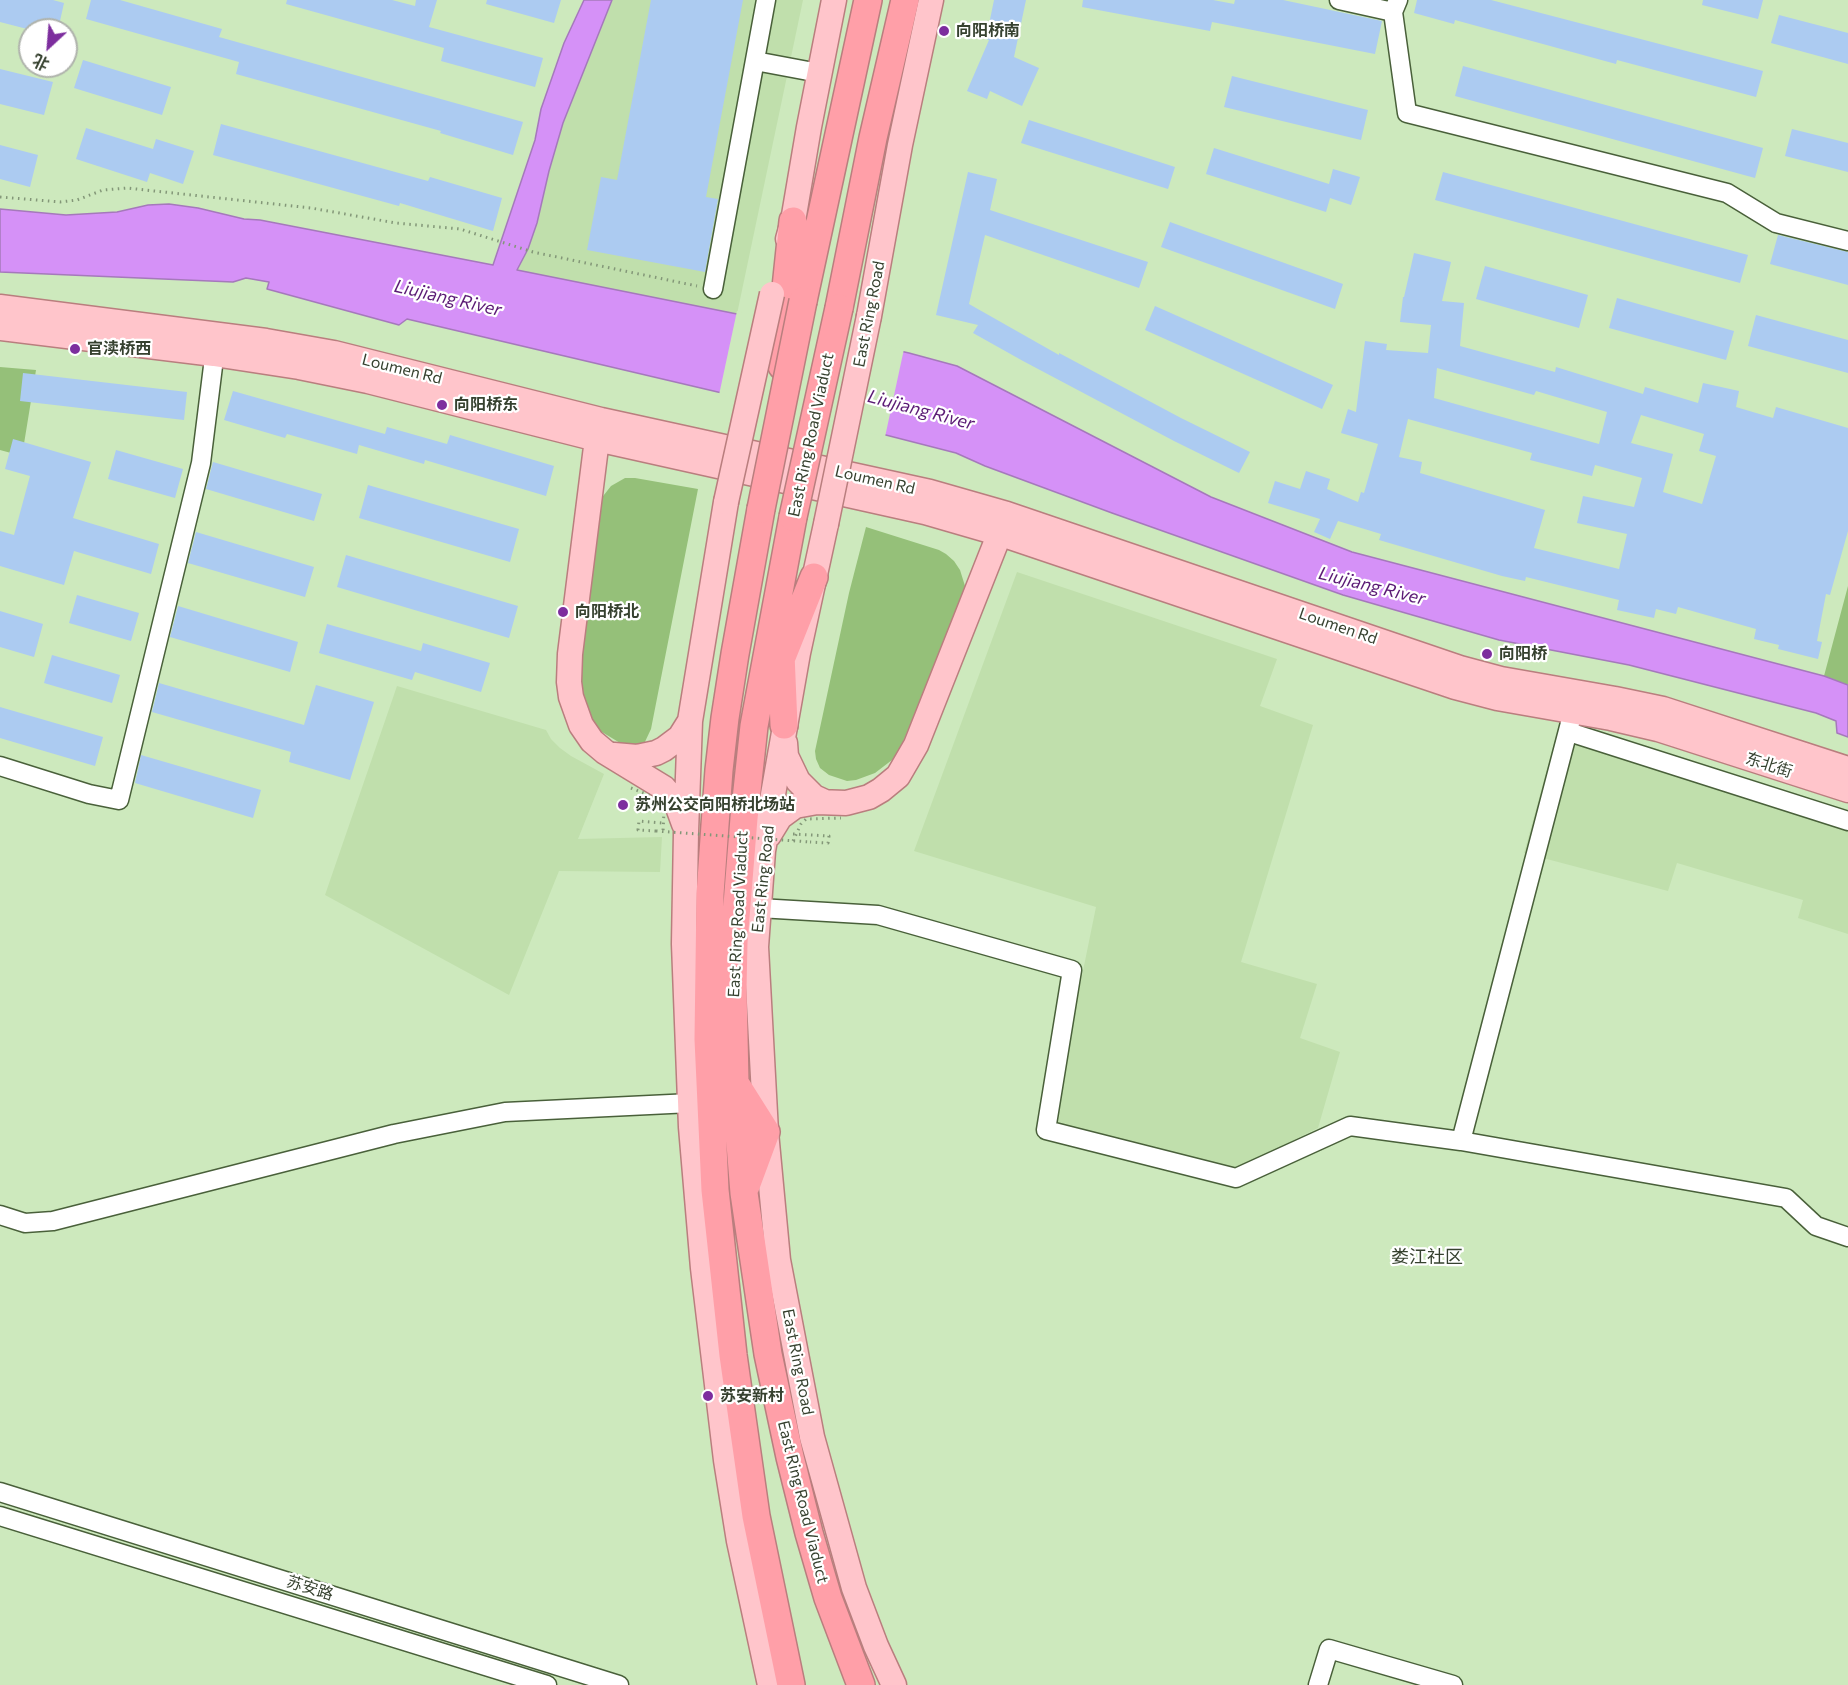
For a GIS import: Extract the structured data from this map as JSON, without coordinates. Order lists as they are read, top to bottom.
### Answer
{
  "streets": {
    "highway": ["East Ring Road Viaduct"],
    "main road": ["East Ring Road", "Loumen Rd", "东北街"],
    "street": ["苏安路"]
  },
  "crossings": [
    ["Loumen Rd", "东北街"]
  ],
  "districts": ["娄江社区"],
  "water": ["Liujiang River"],
  "places": [
    "向阳桥南",
    "官渎桥西",
    "向阳桥东",
    "向阳桥北",
    "向阳桥",
    "苏州公交向阳桥北场站",
    "苏安新村"
  ],
  "north": "bottom left"
}
